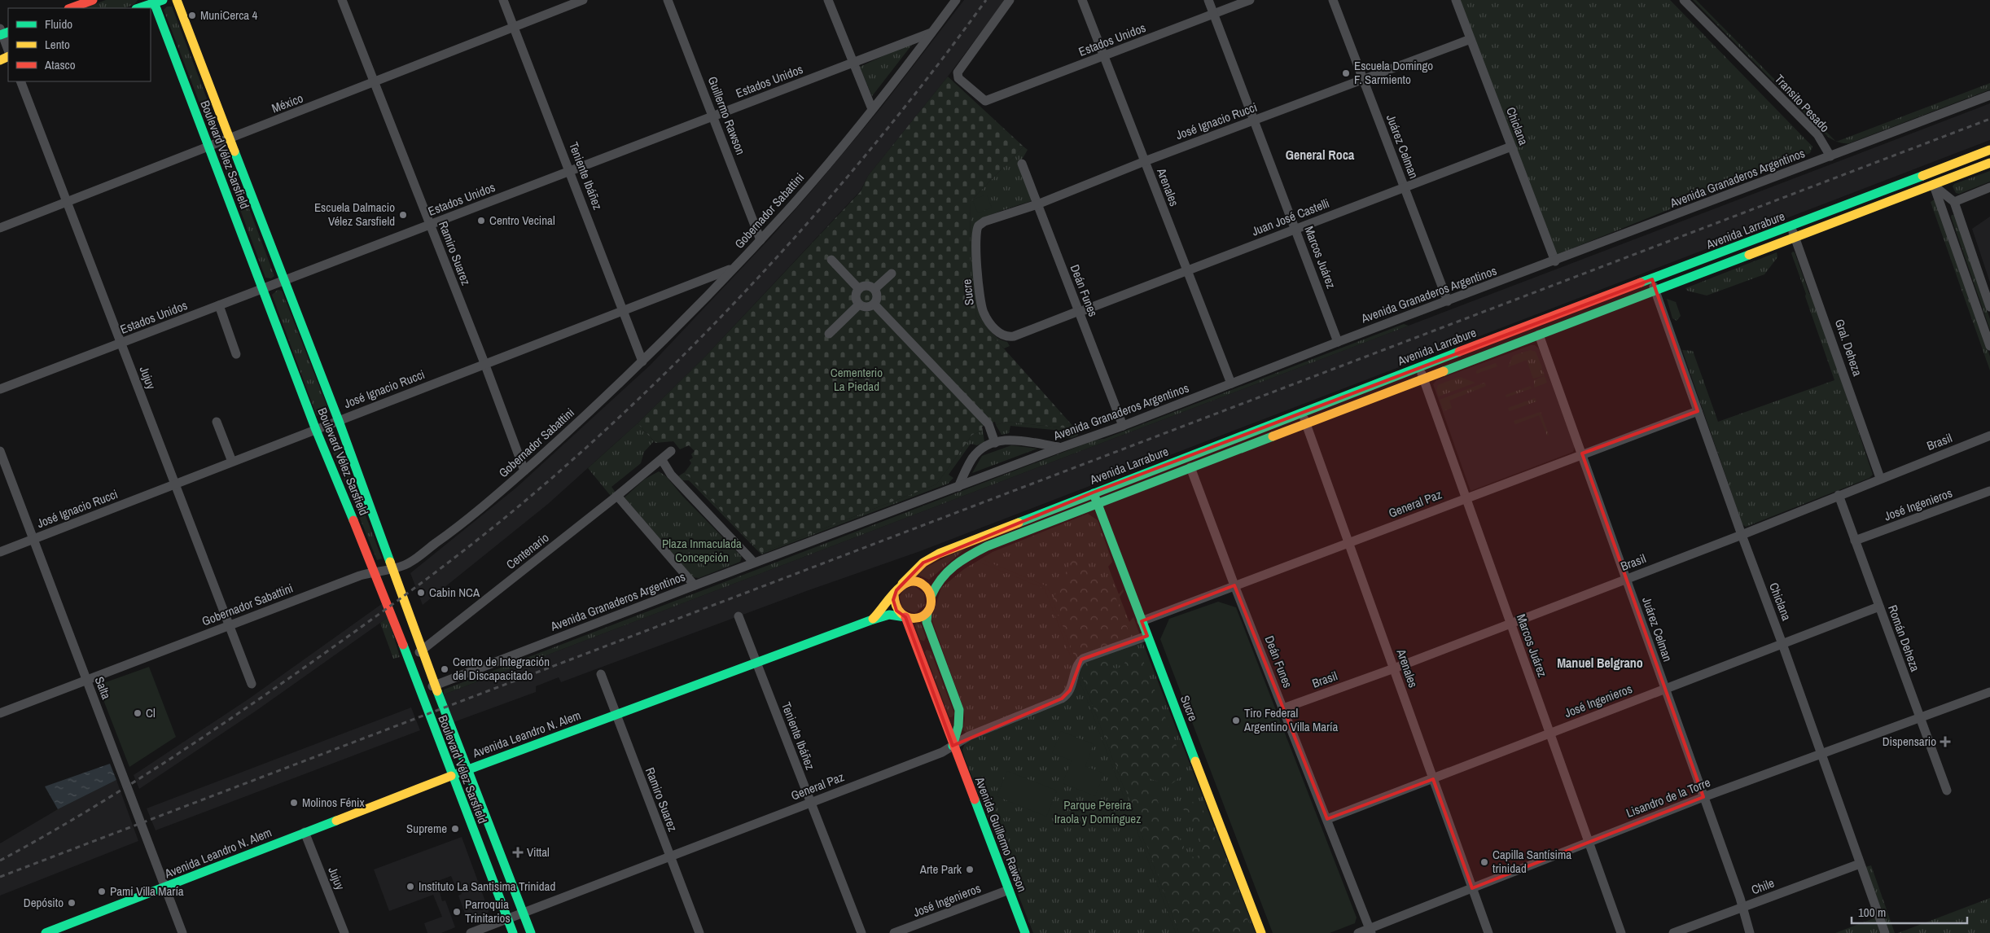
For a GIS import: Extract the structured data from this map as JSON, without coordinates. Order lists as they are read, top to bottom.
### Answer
{
  "streets": {
    "main road": [
      "Boulevard Vélez Sarsfield",
      "Avenida Larrabure",
      "Sucre",
      "Avenida Leandro N. Alem",
      "Avenida Guillermo Rawson"
    ],
    "street": [
      "Estados Unidos",
      "México",
      "Transito Pesado",
      "Guillermo Rawson",
      "José Ignacio Rucci",
      "Chiclana",
      "Juárez Celman",
      "Teniente Ibáñez",
      "Avenida Granaderos Argentinos",
      "Arenales",
      "Gobernador Sabattini",
      "Juan José Castelli",
      "Ramiro Suarez",
      "Marcos Juárez",
      "Deán Funes",
      "Gral. Deheza",
      "Jujuy",
      "Brasil",
      "General Paz",
      "José Ingenieros",
      "Centenario",
      "Román Deheza",
      "Salta",
      "Lisandro de la Torre",
      "Chile"
    ]
  },
  "crossings": [
    ["Estados Unidos", "Guillermo Rawson"],
    ["Estados Unidos", "Boulevard Vélez Sarsfield"],
    ["Estados Unidos", "Teniente Ibáñez"],
    ["Estados Unidos", "Arenales"],
    ["Estados Unidos", "Gobernador Sabattini"],
    ["Estados Unidos", "Ramiro Suarez"],
    ["Estados Unidos", "Marcos Juárez"],
    ["Estados Unidos", "Jujuy"],
    ["México", "Boulevard Vélez Sarsfield"],
    ["México", "Teniente Ibáñez"],
    ["México", "Ramiro Suarez"],
    ["México", "Jujuy"],
    ["Transito Pesado", "Avenida Granaderos Argentinos"],
    ["Guillermo Rawson", "Gobernador Sabattini"],
    ["José Ignacio Rucci", "Chiclana"],
    ["José Ignacio Rucci", "Juárez Celman"],
    ["José Ignacio Rucci", "Boulevard Vélez Sarsfield"],
    ["José Ignacio Rucci", "Teniente Ibáñez"],
    ["José Ignacio Rucci", "Arenales"],
    ["José Ignacio Rucci", "Gobernador Sabattini"],
    ["José Ignacio Rucci", "Ramiro Suarez"],
    ["José Ignacio Rucci", "Marcos Juárez"],
    ["José Ignacio Rucci", "Deán Funes"],
    ["José Ignacio Rucci", "Sucre"],
    ["José Ignacio Rucci", "Jujuy"],
    ["José Ignacio Rucci", "Salta"],
    ["Chiclana", "Avenida Granaderos Argentinos"],
    ["Chiclana", "Juan José Castelli"],
    ["Chiclana", "Avenida Larrabure"],
    ["Chiclana", "Brasil"],
    ["Chiclana", "General Paz"],
    ["Chiclana", "José Ingenieros"],
    ["Chiclana", "Lisandro de la Torre"],
    ["Chiclana", "Chile"],
    ["Juárez Celman", "Avenida Granaderos Argentinos"],
    ["Juárez Celman", "Juan José Castelli"],
    ["Juárez Celman", "Avenida Larrabure"],
    ["Juárez Celman", "Brasil"],
    ["Juárez Celman", "General Paz"],
    ["Juárez Celman", "José Ingenieros"],
    ["Juárez Celman", "Lisandro de la Torre"],
    ["Juárez Celman", "Chile"],
    ["Boulevard Vélez Sarsfield", "Avenida Granaderos Argentinos"],
    ["Boulevard Vélez Sarsfield", "Gobernador Sabattini"],
    ["Boulevard Vélez Sarsfield", "General Paz"],
    ["Boulevard Vélez Sarsfield", "Centenario"],
    ["Boulevard Vélez Sarsfield", "Avenida Leandro N. Alem"],
    ["Teniente Ibáñez", "Gobernador Sabattini"],
    ["Teniente Ibáñez", "General Paz"],
    ["Teniente Ibáñez", "Avenida Leandro N. Alem"],
    ["Avenida Granaderos Argentinos", "Arenales"],
    ["Avenida Granaderos Argentinos", "Marcos Juárez"],
    ["Avenida Granaderos Argentinos", "Deán Funes"],
    ["Arenales", "Juan José Castelli"],
    ["Arenales", "Avenida Larrabure"],
    ["Arenales", "Brasil"],
    ["Arenales", "General Paz"],
    ["Arenales", "José Ingenieros"],
    ["Arenales", "Lisandro de la Torre"],
    ["Gobernador Sabattini", "Ramiro Suarez"],
    ["Gobernador Sabattini", "Jujuy"],
    ["Gobernador Sabattini", "Salta"],
    ["Juan José Castelli", "Marcos Juárez"],
    ["Juan José Castelli", "Deán Funes"],
    ["Juan José Castelli", "Sucre"],
    ["Avenida Larrabure", "Marcos Juárez"],
    ["Avenida Larrabure", "Deán Funes"],
    ["Avenida Larrabure", "Sucre"],
    ["Avenida Larrabure", "Gral. Deheza"],
    ["Avenida Larrabure", "Avenida Leandro N. Alem"],
    ["Avenida Larrabure", "Avenida Guillermo Rawson"],
    ["Ramiro Suarez", "General Paz"],
    ["Ramiro Suarez", "Avenida Leandro N. Alem"],
    ["Marcos Juárez", "Brasil"],
    ["Marcos Juárez", "General Paz"],
    ["Marcos Juárez", "José Ingenieros"],
    ["Marcos Juárez", "Lisandro de la Torre"],
    ["Deán Funes", "Brasil"],
    ["Deán Funes", "General Paz"],
    ["Deán Funes", "José Ingenieros"],
    ["Deán Funes", "Lisandro de la Torre"],
    ["Sucre", "General Paz"],
    ["Gral. Deheza", "Brasil"],
    ["Jujuy", "Avenida Leandro N. Alem"],
    ["Brasil", "Román Deheza"],
    ["General Paz", "Avenida Guillermo Rawson"],
    ["José Ingenieros", "Román Deheza"],
    ["José Ingenieros", "Avenida Guillermo Rawson"],
    ["Román Deheza", "Lisandro de la Torre"],
    ["Salta", "Avenida Leandro N. Alem"],
    ["Avenida Leandro N. Alem", "Avenida Guillermo Rawson"]
  ],
  "districts": ["General Roca", "Manuel Belgrano"],
  "parks": ["Cementerio La Piedad", "Plaza Inmaculada Concepción", "Parque Pereira Iraola y Domínguez"],
  "places": {
    "other": [
      "MuniCerca 4",
      "Escuela Domingo F. Sarmiento",
      "Escuela Dalmacio Vélez Sarsfield",
      "Centro Vecinal",
      "Cabin NCA",
      "Centro de Integración del Discapacitado",
      "Cl",
      "Tiro Federal Argentino Villa María",
      "Molinos Fénix",
      "Supreme",
      "Capilla Santísima trinidad",
      "Arte Park",
      "Instituto La Santisima Trinidad",
      "Pami Villa María",
      "Depósito",
      "Parroquia Trinitarios"
    ],
    "health": ["Dispensario", "Vittal"]
  },
  "legend": ["Fluido", "Lento", "Atasco"],
  "scale_bar": "100 m"
}
